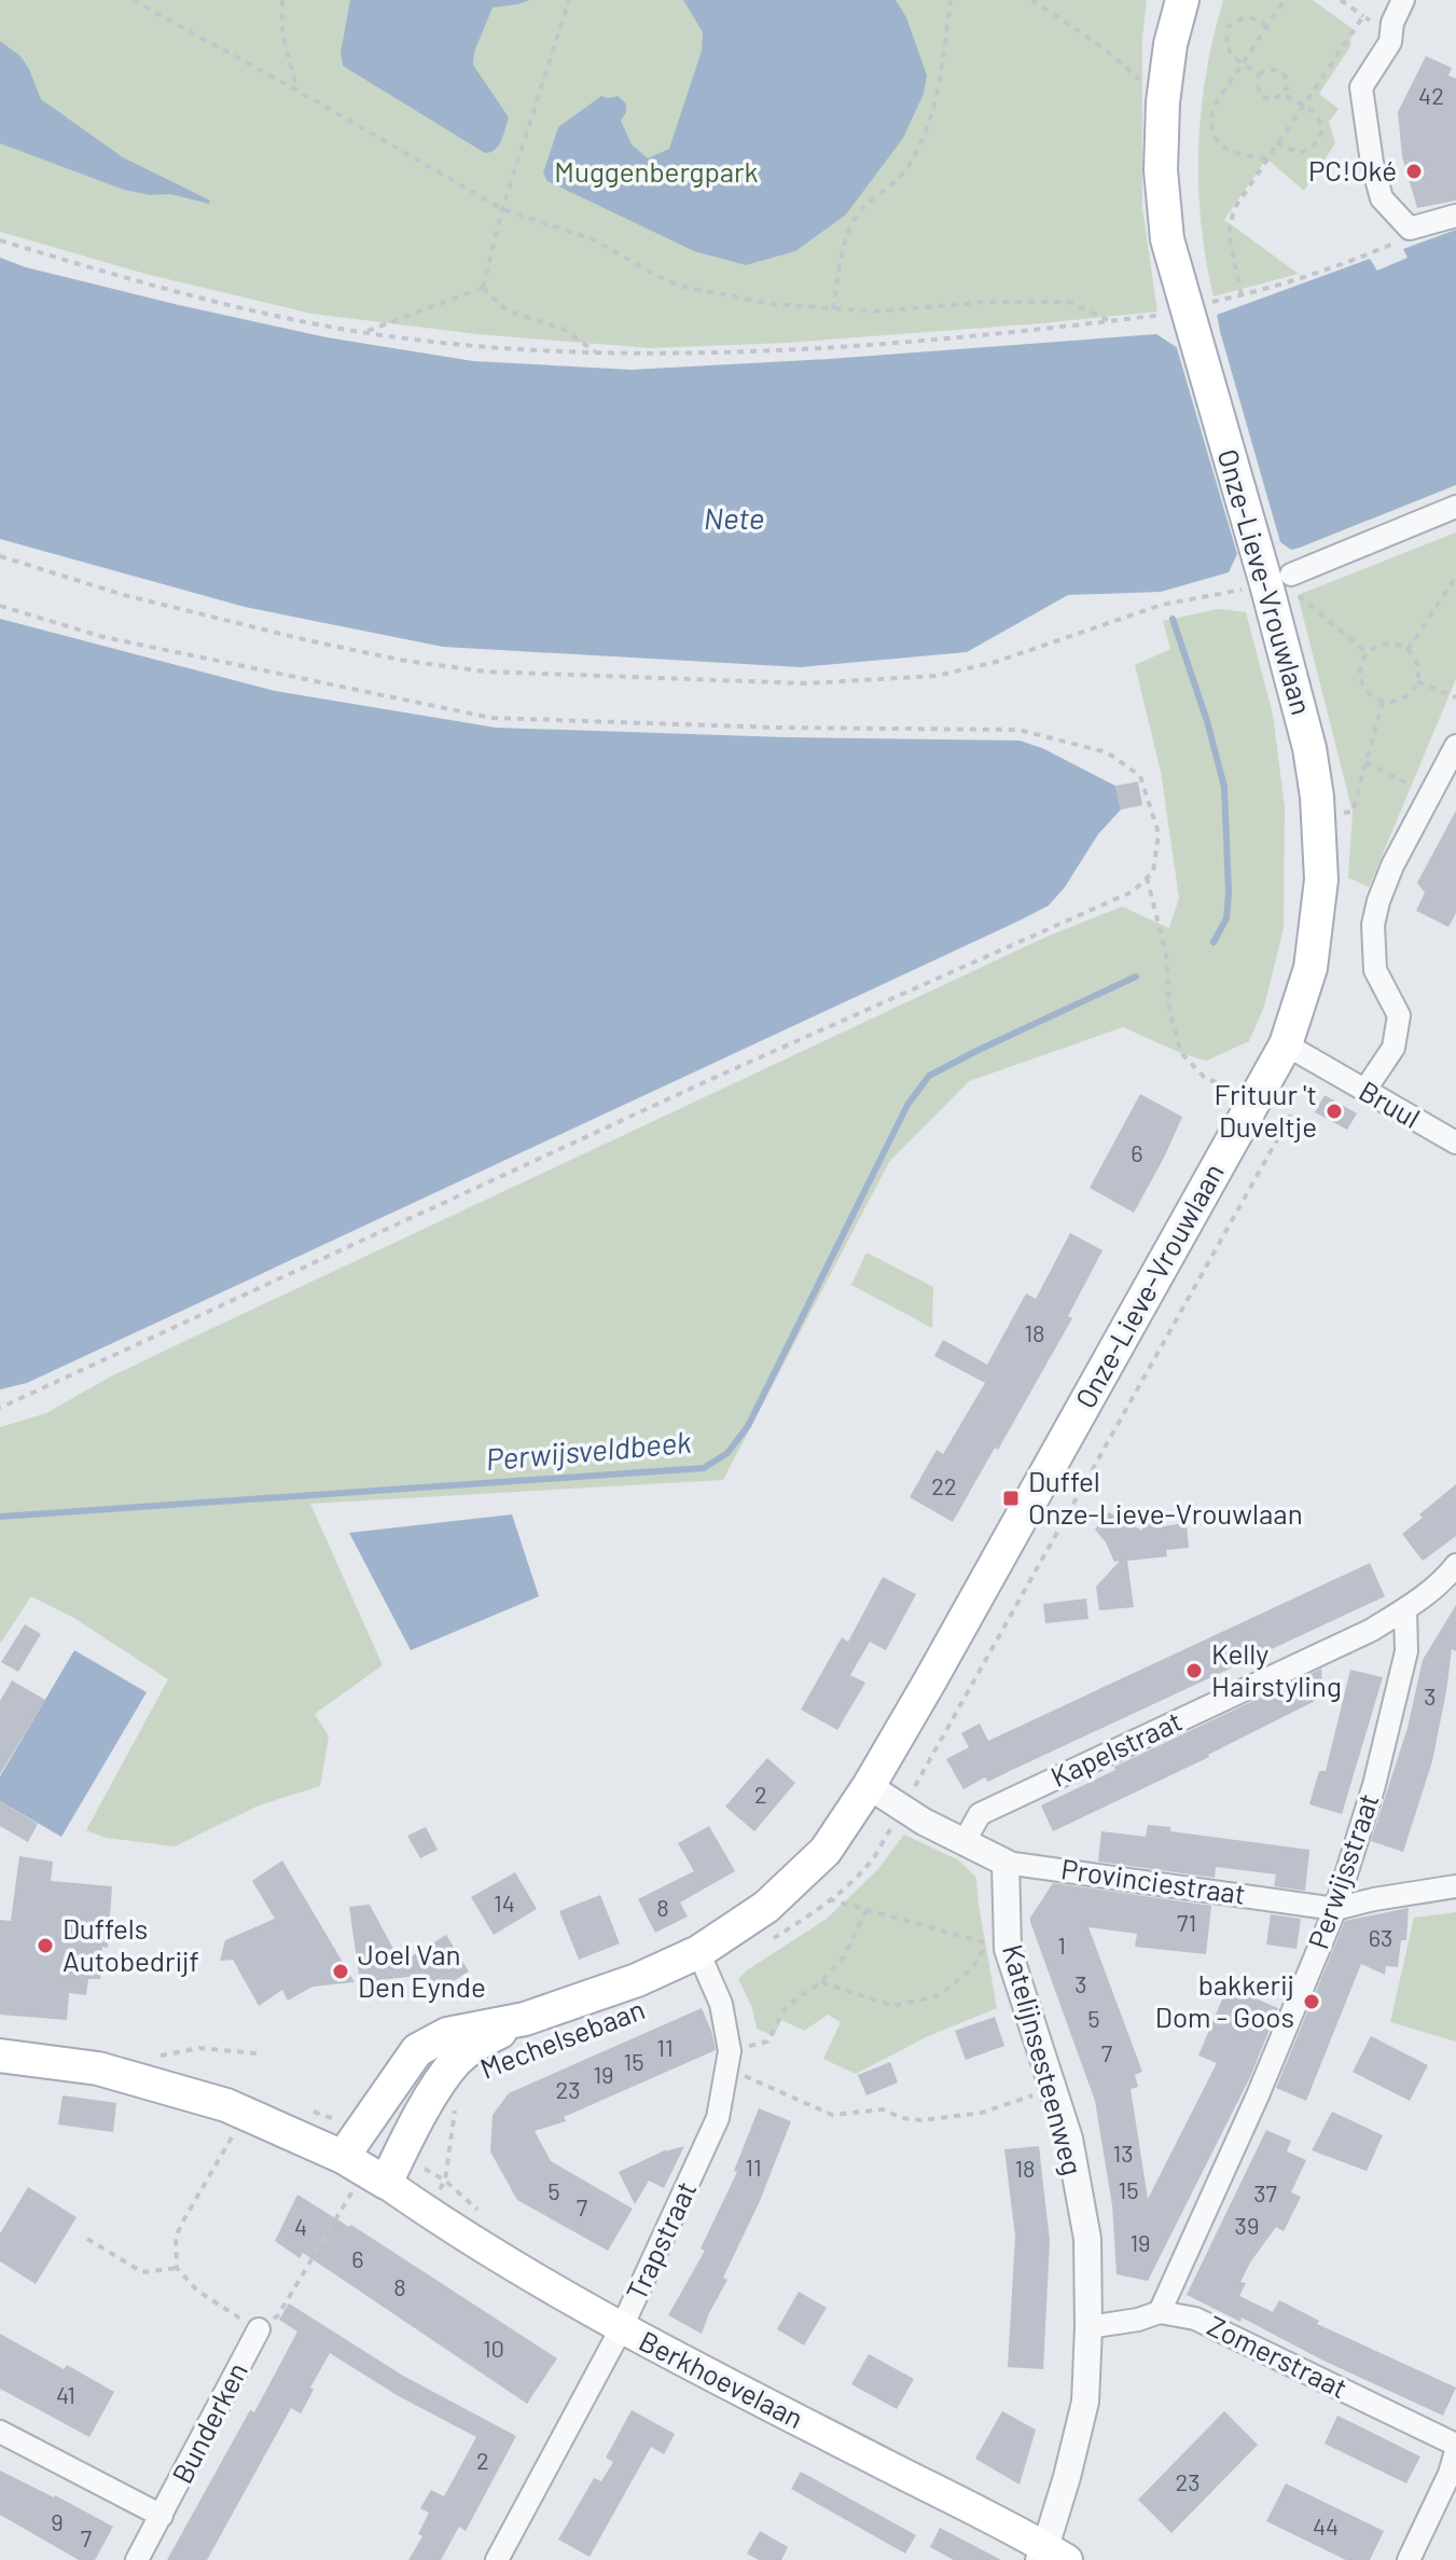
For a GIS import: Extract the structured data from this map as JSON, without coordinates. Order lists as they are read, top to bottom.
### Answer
{
  "streets": {
    "main road": ["Onze-Lieve-Vrouwlaan", "Mechelsebaan", "Berkhoevelaan"],
    "street": [
      "Bruul",
      "Kapelstraat",
      "Perwijsstraat",
      "Provinciestraat",
      "Katelijnsesteenweg",
      "Trapstraat",
      "Zomerstraat",
      "Bunderken"
    ]
  },
  "crossings": [
    ["Onze-Lieve-Vrouwlaan", "Bruul"],
    ["Onze-Lieve-Vrouwlaan", "Provinciestraat"],
    ["Onze-Lieve-Vrouwlaan", "Mechelsebaan"],
    ["Onze-Lieve-Vrouwlaan", "Trapstraat"],
    ["Kapelstraat", "Perwijsstraat"],
    ["Kapelstraat", "Provinciestraat"],
    ["Perwijsstraat", "Provinciestraat"],
    ["Perwijsstraat", "Zomerstraat"],
    ["Provinciestraat", "Katelijnsesteenweg"],
    ["Mechelsebaan", "Berkhoevelaan"],
    ["Katelijnsesteenweg", "Zomerstraat"],
    ["Katelijnsesteenweg", "Berkhoevelaan"],
    ["Trapstraat", "Berkhoevelaan"]
  ],
  "water": ["Nete", "Perwijsveldbeek"],
  "parks": ["Muggenbergpark"],
  "places": {
    "other": [
      "PC!Oké",
      "Frituur 't Duveltje",
      "Kelly Hairstyling",
      "Duffels Autobedrijf",
      "Joel Van Den Eynde",
      "bakkerij Dom - Goos"
    ],
    "transit": ["Duffel Onze-Lieve-Vrouwlaan"]
  },
  "house_numbers": [
    "42",
    "6",
    "18",
    "22",
    "3",
    "2",
    "14",
    "8",
    "71",
    "63",
    "1",
    "3",
    "5",
    "11",
    "7",
    "15",
    "19",
    "23",
    "13",
    "11",
    "18",
    "15",
    "5",
    "37",
    "7",
    "39",
    "4",
    "19",
    "6",
    "8",
    "10",
    "41",
    "2",
    "23",
    "9",
    "44",
    "7"
  ]
}
